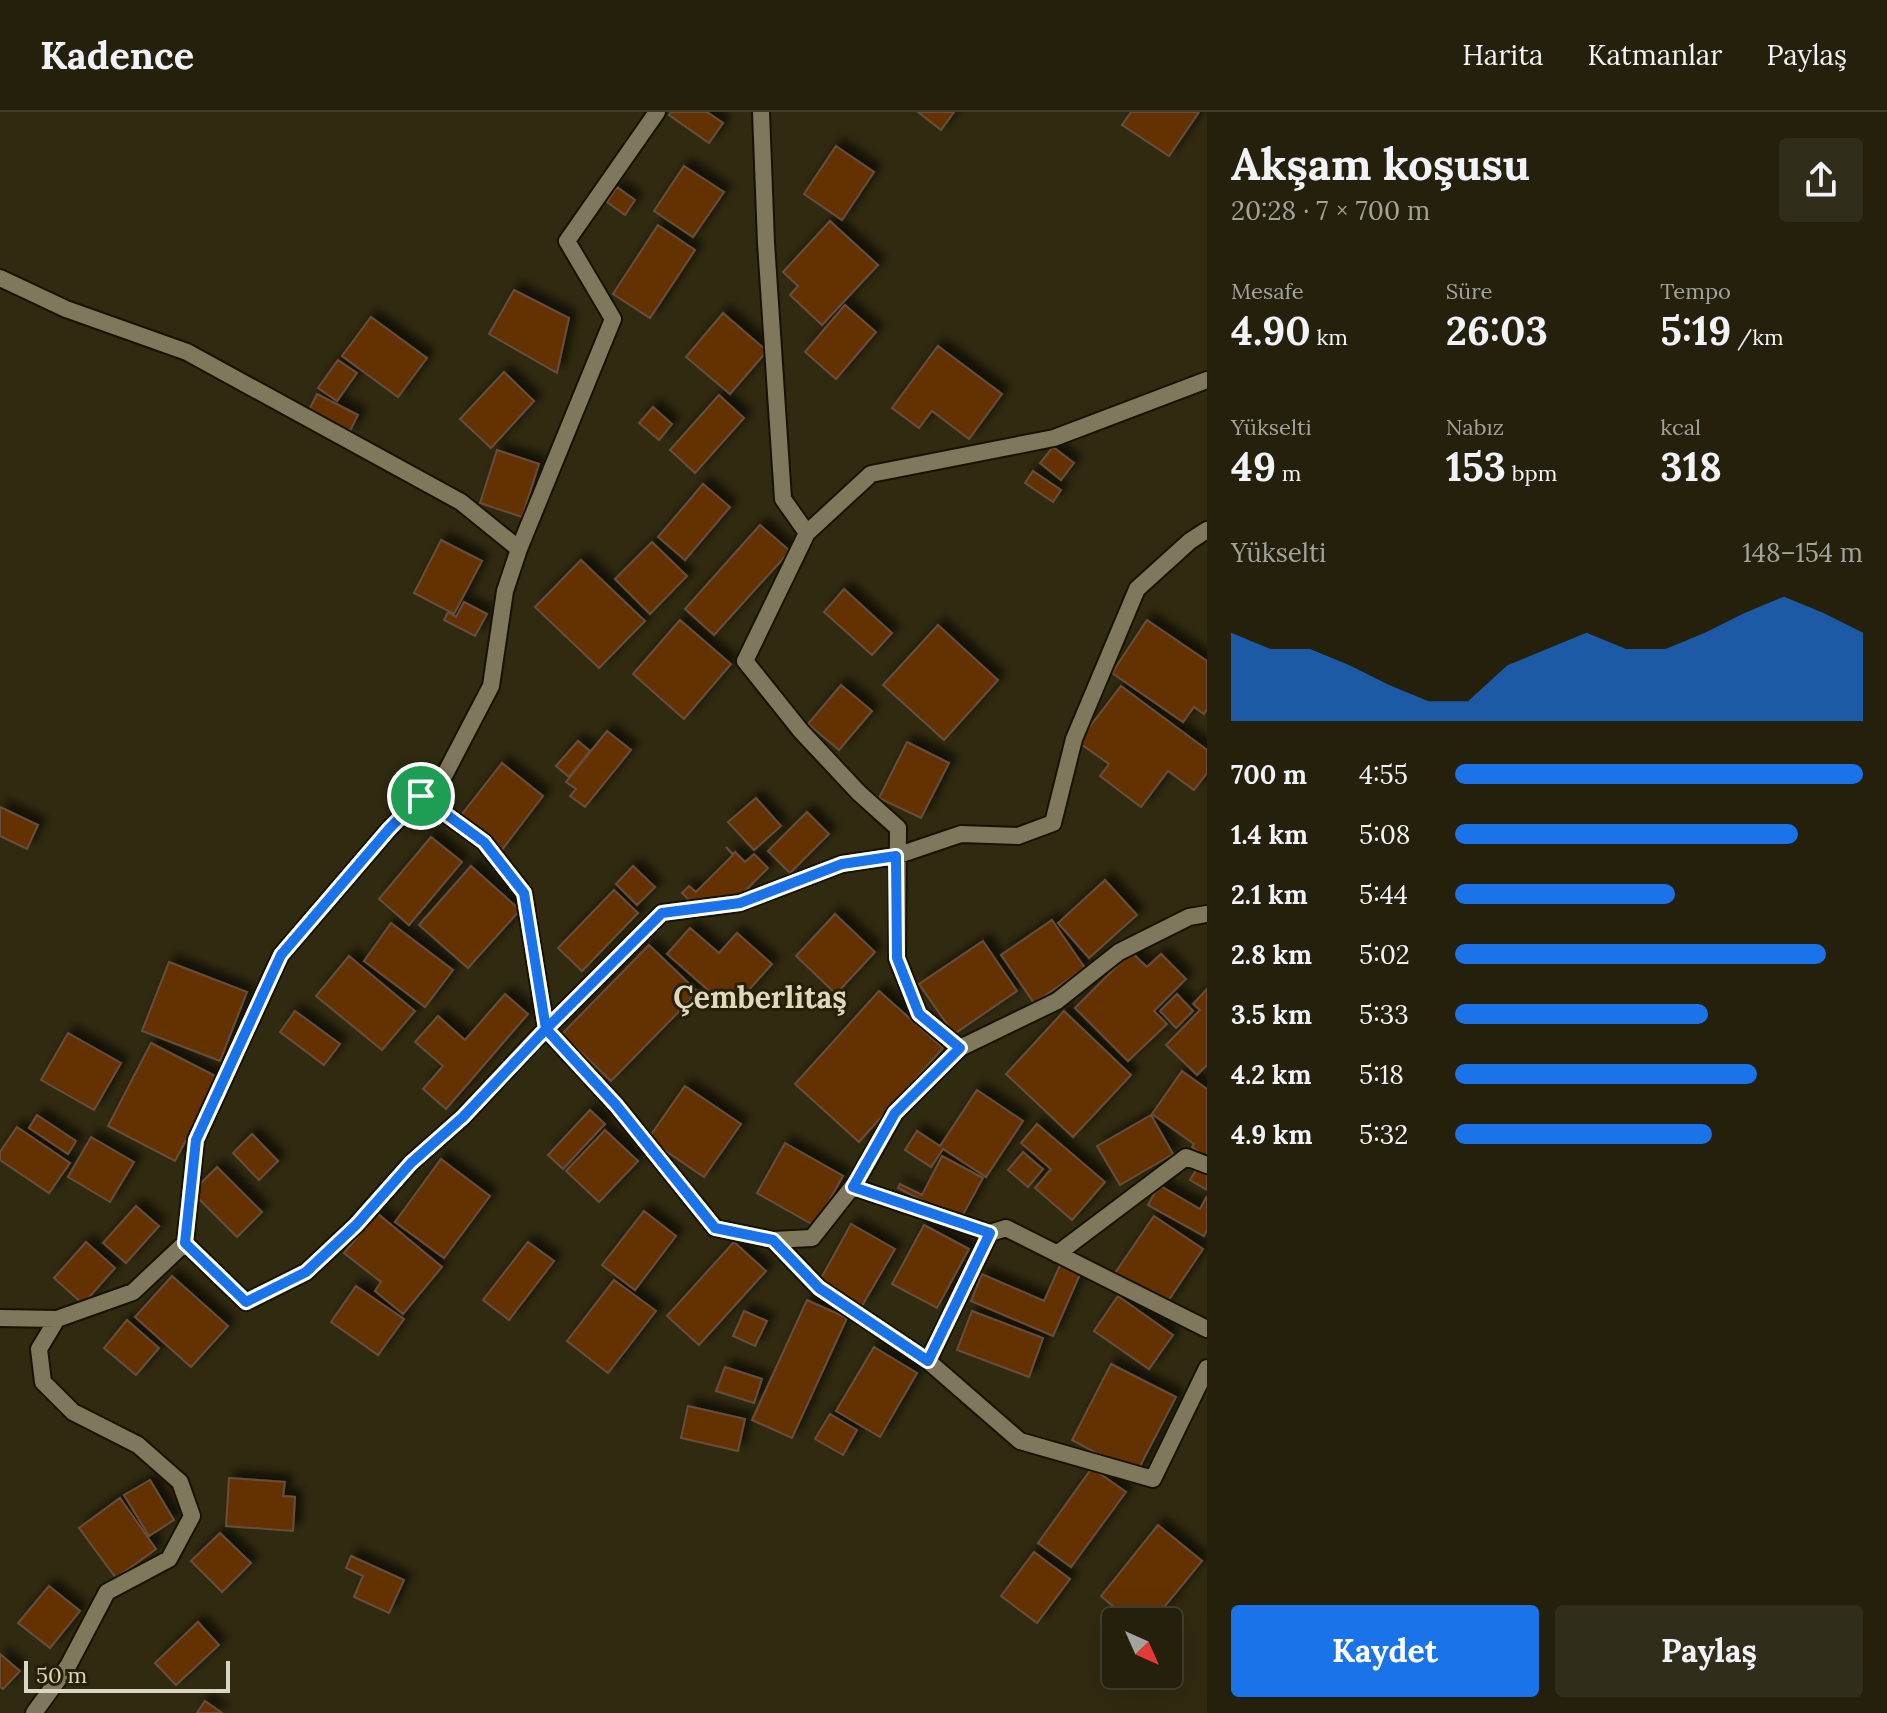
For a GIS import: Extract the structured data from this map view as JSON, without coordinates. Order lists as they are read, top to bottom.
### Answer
{
  "districts": ["Çemberlitaş"],
  "scale_bar": "50 m",
  "north": "bottom right",
  "page": {
    "header": "Kadence",
    "nav": ["Harita", "Katmanlar", "Paylaş"],
    "heading": ["Akşam koşusu", "20:28 · 7 × 700 m"],
    "stats": [
      ["Mesafe", "4.90 km"],
      ["Süre", "26:03"],
      ["Tempo", "5:19 /km"],
      ["Yükselti", "49 m"],
      ["Nabız", "153 bpm"],
      ["kcal", "318"]
    ],
    "chart": ["Yükselti", "148–154 m"],
    "list": [
      {
        "name": "700 m",
        "note": "4:55"
      },
      {
        "name": "1.4 km",
        "note": "5:08"
      },
      {
        "name": "2.1 km",
        "note": "5:44"
      },
      {
        "name": "2.8 km",
        "note": "5:02"
      },
      {
        "name": "3.5 km",
        "note": "5:33"
      },
      {
        "name": "4.2 km",
        "note": "5:18"
      },
      {
        "name": "4.9 km",
        "note": "5:32"
      }
    ],
    "buttons": ["Kaydet", "Paylaş"],
    "scale": "50 m"
  }
}
